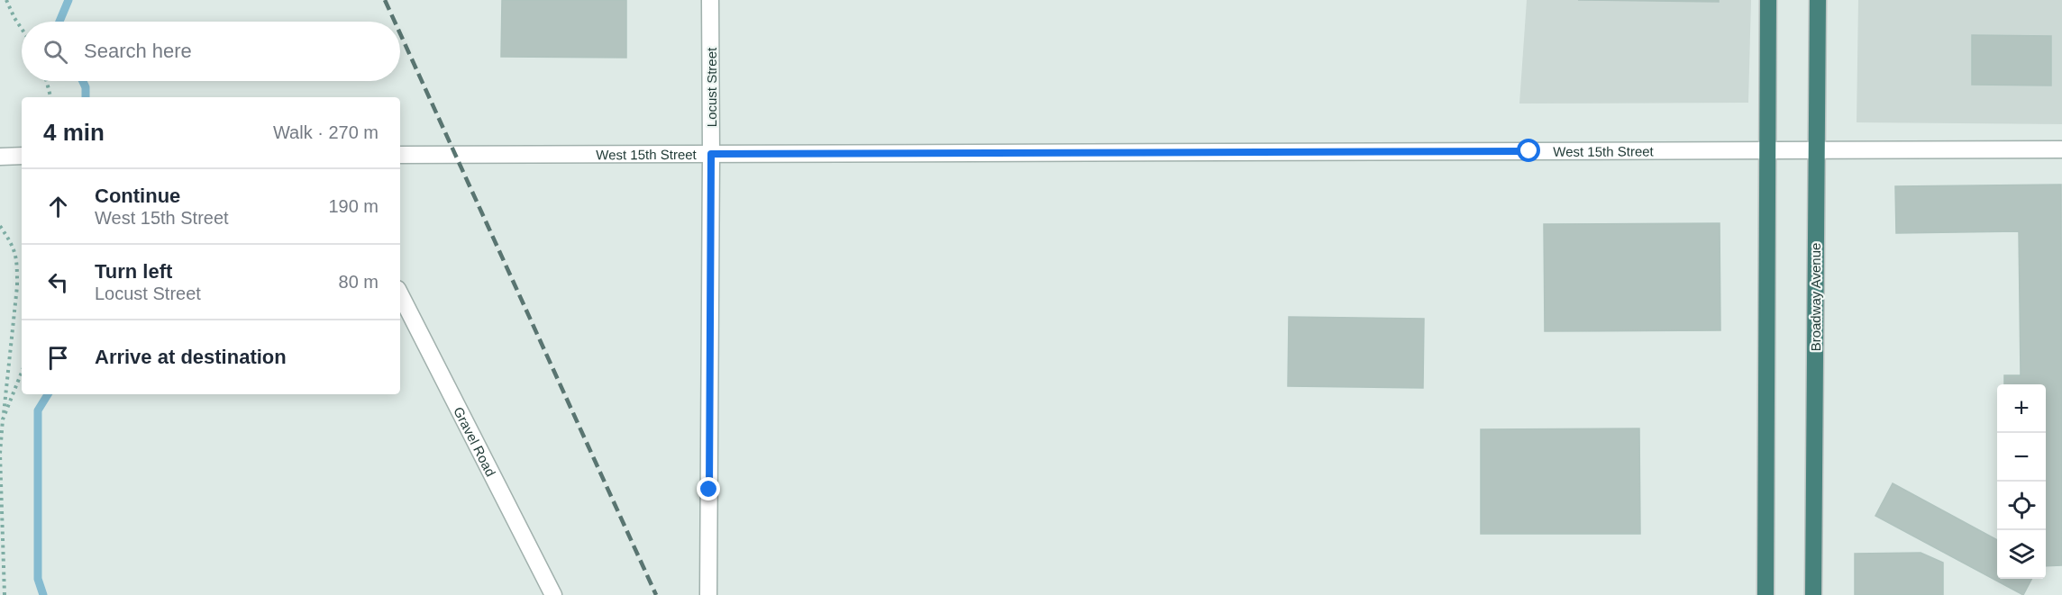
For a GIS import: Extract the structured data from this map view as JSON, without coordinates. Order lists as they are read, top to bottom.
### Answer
{
  "streets": {
    "highway": ["Broadway Avenue"],
    "street": ["Locust Street", "West 15th Street", "Gravel Road"]
  },
  "crossings": [
    ["Locust Street", "West 15th Street"],
    ["West 15th Street", "Broadway Avenue"]
  ],
  "page": {
    "search": "Search here",
    "heading": ["4 min", "Walk · 270 m"],
    "list": [
      ["Continue", "West 15th Street", "190 m"],
      ["Turn left", "Locust Street", "80 m"],
      "Arrive at destination"
    ],
    "map_buttons": ["+", "−"]
  }
}
